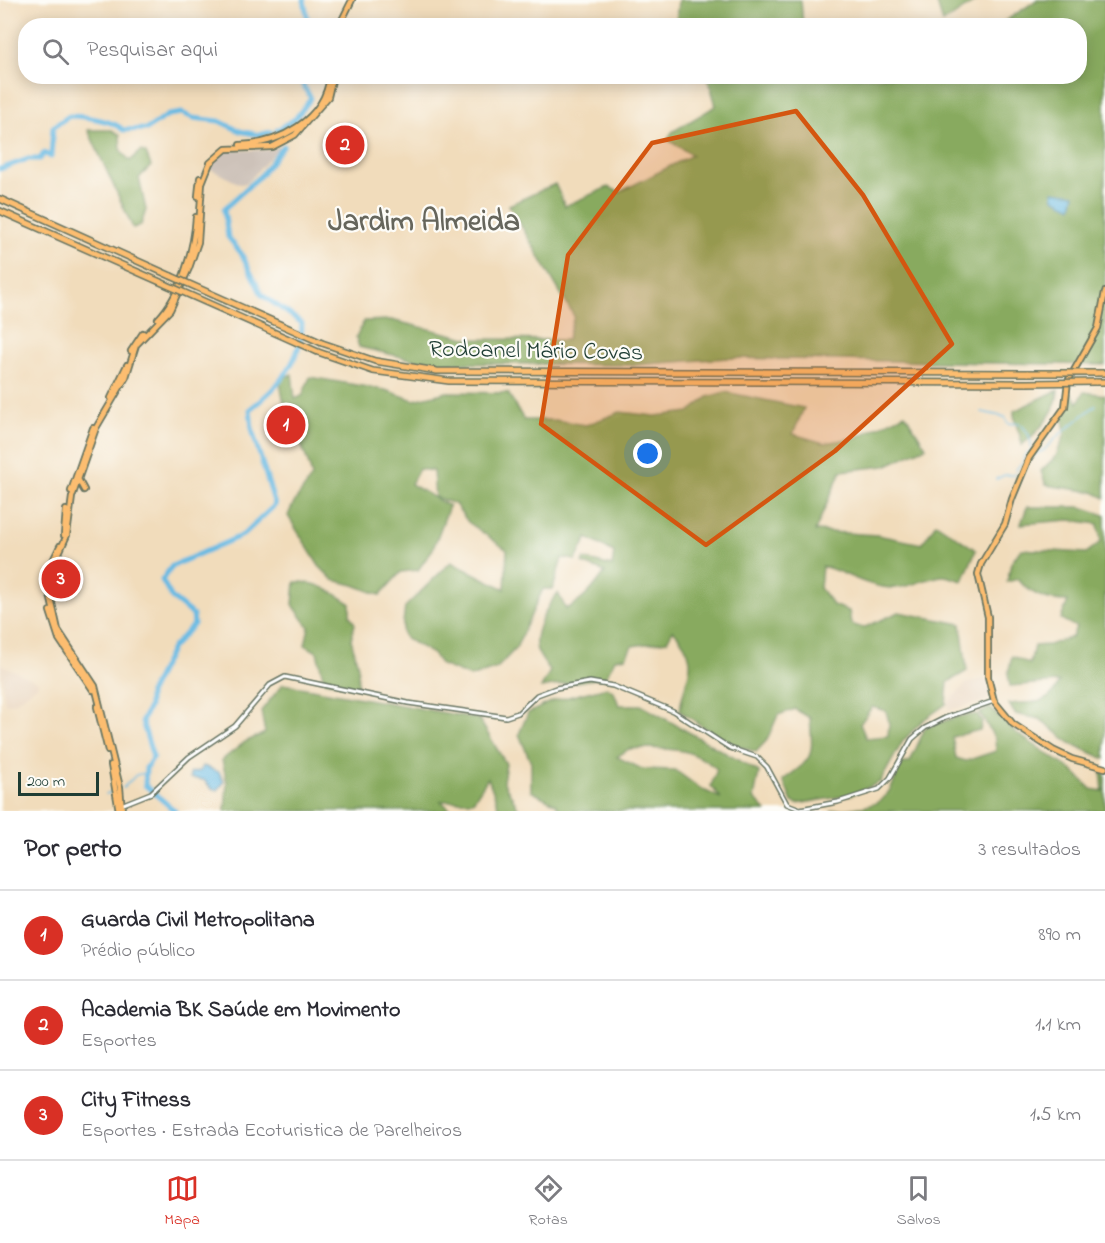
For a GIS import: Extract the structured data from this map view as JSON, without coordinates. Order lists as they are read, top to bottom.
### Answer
{
  "streets": {
    "highway": ["Rodoanel Mário Covas"]
  },
  "districts": ["Jardim Almeida"],
  "scale_bar": "200 m",
  "page": {
    "search": "Pesquisar aqui",
    "pins": ["2", "1", "3"],
    "scale": "200 m",
    "heading": ["Por perto", "3 resultados"],
    "list": [
      {
        "mark": "1",
        "name": "Guarda Civil Metropolitana",
        "note": "Prédio público",
        "value": "890 m"
      },
      {
        "mark": "2",
        "name": "Academia BK Saúde em Movimento",
        "note": "Esportes",
        "value": "1.1 km"
      },
      {
        "mark": "3",
        "name": "City Fitness",
        "note": "Esportes · Estrada Ecoturistica de Parelheiros",
        "value": "1.5 km"
      }
    ],
    "nav": ["Mapa", "Rotas", "Salvos"]
  }
}
